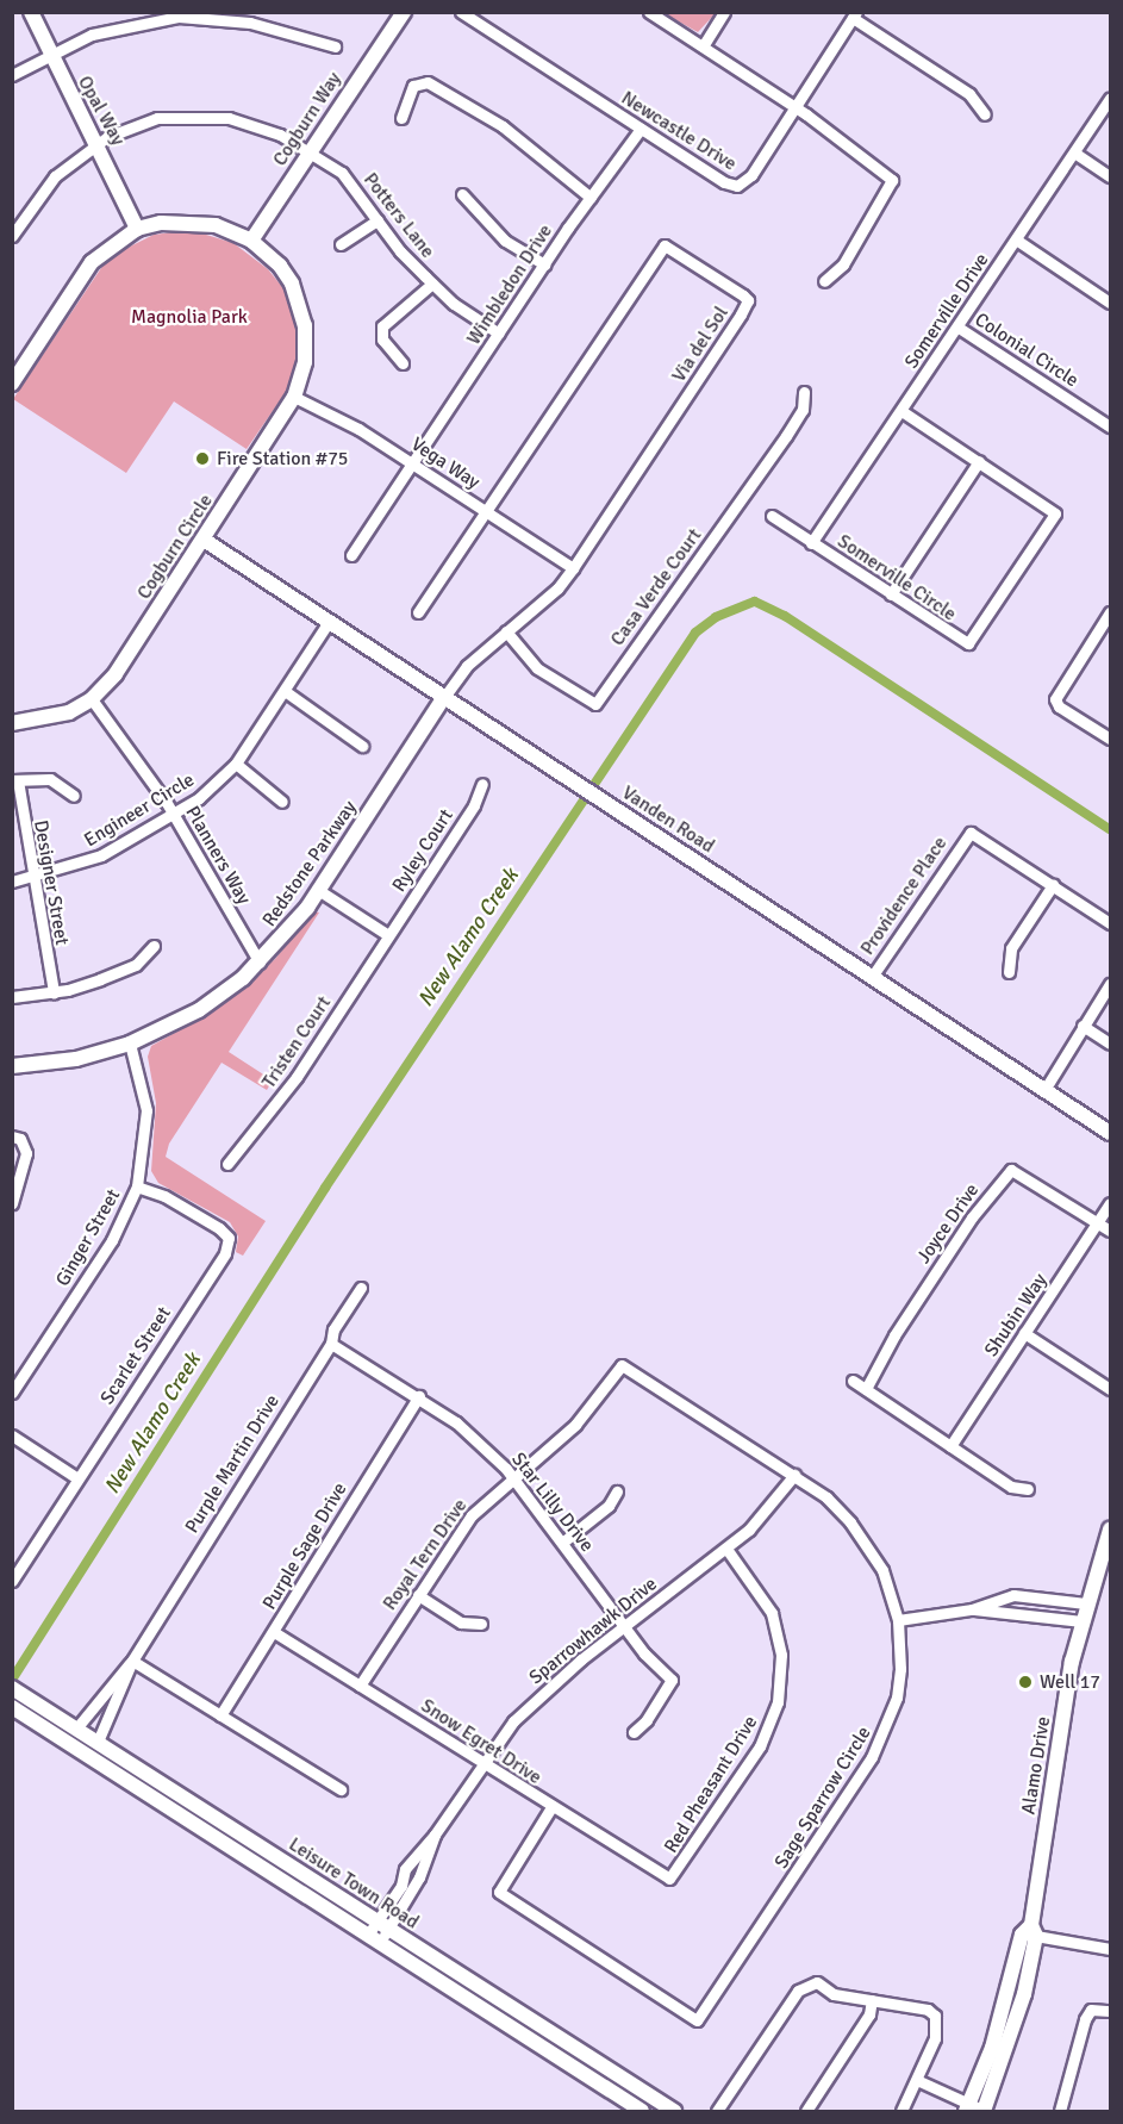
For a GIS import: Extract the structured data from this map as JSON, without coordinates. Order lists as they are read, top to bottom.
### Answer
{
  "streets": {
    "street": [
      "Opal Way",
      "Cogburn Way",
      "Newcastle Drive",
      "Potters Lane",
      "Wimbledon Drive",
      "Somerville Drive",
      "Via del Sol",
      "Colonial Circle",
      "Vega Way",
      "Cogburn Circle",
      "Somerville Circle",
      "Casa Verde Court",
      "Engineer Circle",
      "Vanden Road",
      "Ryley Court",
      "Planners Way",
      "Redstone Parkway",
      "Designer Street",
      "Providence Place",
      "Tristen Court",
      "Joyce Drive",
      "Ginger Street",
      "Shubin Way",
      "Scarlet Street",
      "Purple Martin Drive",
      "Star Lilly Drive",
      "Purple Sage Drive",
      "Royal Tern Drive",
      "Sparrowhawk Drive",
      "Snow Egret Drive",
      "Alamo Drive",
      "Red Pheasant Drive",
      "Sage Sparrow Circle",
      "Leisure Town Road"
    ]
  },
  "crossings": [
    ["Opal Way", "Potters Lane"],
    ["Opal Way", "Cogburn Circle"],
    ["Cogburn Way", "Potters Lane"],
    ["Cogburn Way", "Cogburn Circle"],
    ["Newcastle Drive", "Wimbledon Drive"],
    ["Potters Lane", "Wimbledon Drive"],
    ["Wimbledon Drive", "Vega Way"],
    ["Somerville Drive", "Colonial Circle"],
    ["Somerville Drive", "Somerville Circle"],
    ["Via del Sol", "Vega Way"],
    ["Via del Sol", "Casa Verde Court"],
    ["Via del Sol", "Vanden Road"],
    ["Via del Sol", "Redstone Parkway"],
    ["Vega Way", "Cogburn Circle"],
    ["Cogburn Circle", "Vanden Road"],
    ["Cogburn Circle", "Planners Way"],
    ["Engineer Circle", "Vanden Road"],
    ["Engineer Circle", "Planners Way"],
    ["Engineer Circle", "Designer Street"],
    ["Vanden Road", "Redstone Parkway"],
    ["Vanden Road", "Providence Place"],
    ["Ryley Court", "Tristen Court"],
    ["Planners Way", "Redstone Parkway"],
    ["Redstone Parkway", "Ginger Street"],
    ["Joyce Drive", "Shubin Way"],
    ["Ginger Street", "Scarlet Street"],
    ["Purple Martin Drive", "Star Lilly Drive"],
    ["Purple Martin Drive", "Leisure Town Road"],
    ["Star Lilly Drive", "Purple Sage Drive"],
    ["Star Lilly Drive", "Royal Tern Drive"],
    ["Star Lilly Drive", "Sparrowhawk Drive"],
    ["Purple Sage Drive", "Snow Egret Drive"],
    ["Royal Tern Drive", "Snow Egret Drive"],
    ["Royal Tern Drive", "Sage Sparrow Circle"],
    ["Sparrowhawk Drive", "Snow Egret Drive"],
    ["Sparrowhawk Drive", "Red Pheasant Drive"],
    ["Sparrowhawk Drive", "Sage Sparrow Circle"],
    ["Sparrowhawk Drive", "Leisure Town Road"],
    ["Snow Egret Drive", "Red Pheasant Drive"],
    ["Snow Egret Drive", "Sage Sparrow Circle"]
  ],
  "water": ["New Alamo Creek"],
  "parks": ["Magnolia Park"],
  "places": ["Fire Station #75", "Well 17"]
}
